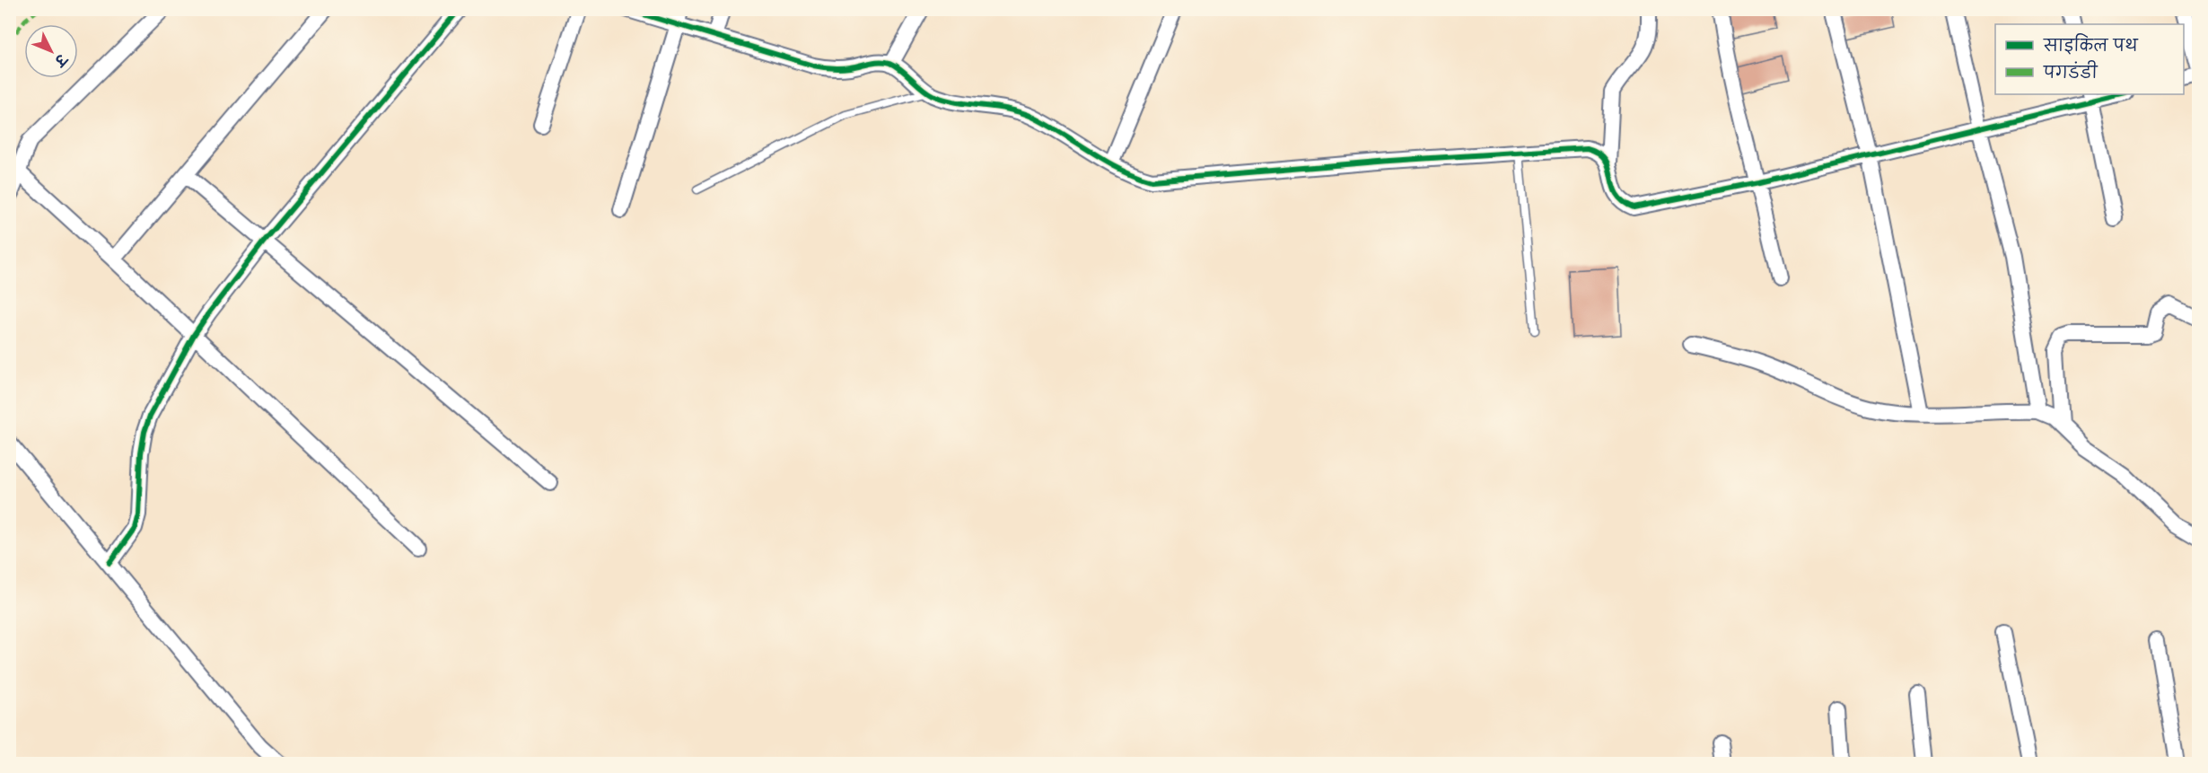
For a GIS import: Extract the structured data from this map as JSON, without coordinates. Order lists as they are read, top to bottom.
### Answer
{
  "legend": ["साइकिल पथ", "पगडंडी"],
  "north": "bottom right"
}
